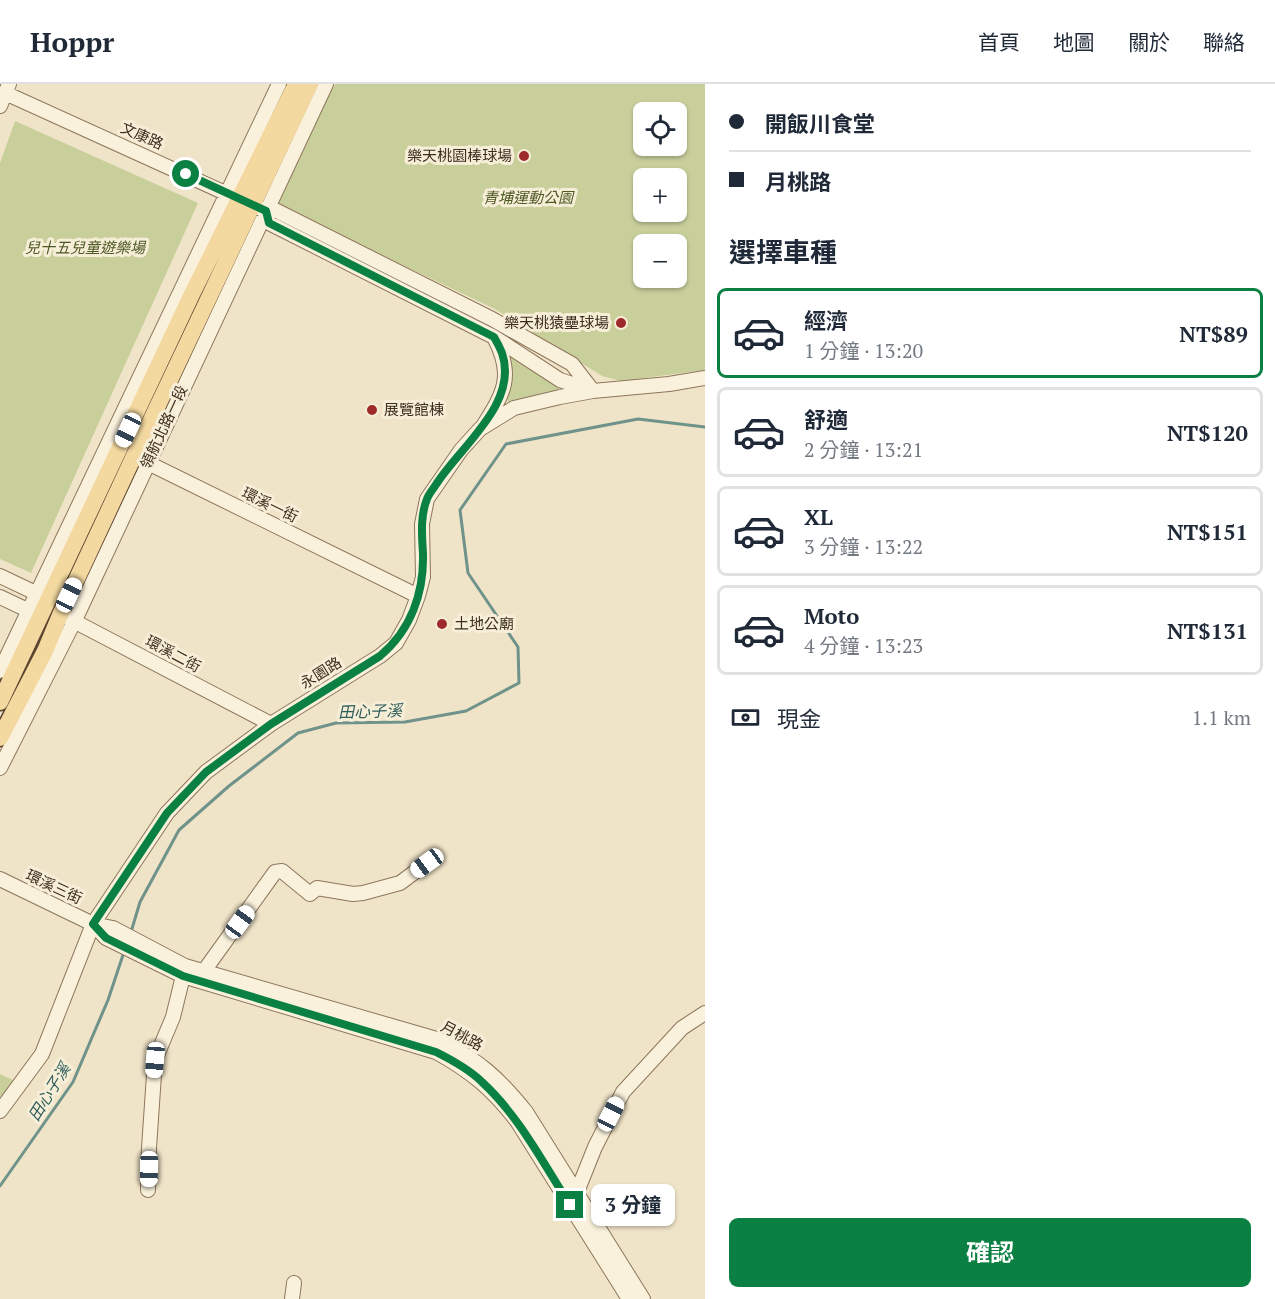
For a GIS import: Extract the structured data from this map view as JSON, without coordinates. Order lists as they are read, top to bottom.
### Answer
{
  "streets": {
    "main road": ["領航北路一段"],
    "street": [
      "文康路",
      "環溪一街",
      "環溪二街",
      "永園路",
      "環溪三街",
      "月桃路"
    ]
  },
  "crossings": [
    ["文康路", "領航北路一段"],
    ["文康路", "永園路"],
    ["領航北路一段", "環溪一街"],
    ["領航北路一段", "環溪二街"],
    ["環溪一街", "永園路"],
    ["環溪二街", "永園路"],
    ["永園路", "環溪三街"],
    ["永園路", "月桃路"],
    ["環溪三街", "月桃路"]
  ],
  "water": ["田心子溪"],
  "parks": ["青埔運動公園", "兒十五兒童遊樂場"],
  "places": [
    "樂天桃園棒球場",
    "樂天桃猿壘球場",
    "展覽館棟",
    "土地公廟"
  ],
  "page": {
    "header": "Hoppr",
    "nav": [
      "首頁",
      "地圖",
      "關於",
      "聯絡"
    ],
    "banner": ["開飯川食堂", "月桃路"],
    "map_buttons": ["+", "−"],
    "heading": "選擇車種",
    "list": [
      {
        "name": "經濟",
        "note": "1 分鐘 · 13:20",
        "value": "NT$89"
      },
      {
        "name": "舒適",
        "note": "2 分鐘 · 13:21",
        "value": "NT$120"
      },
      {
        "name": "XL",
        "note": "3 分鐘 · 13:22",
        "value": "NT$151"
      },
      {
        "name": "Moto",
        "note": "4 分鐘 · 13:23",
        "value": "NT$131"
      }
    ],
    "pay": ["現金", "1.1 km"],
    "bubble": "3 分鐘",
    "buttons": "確認"
  }
}
